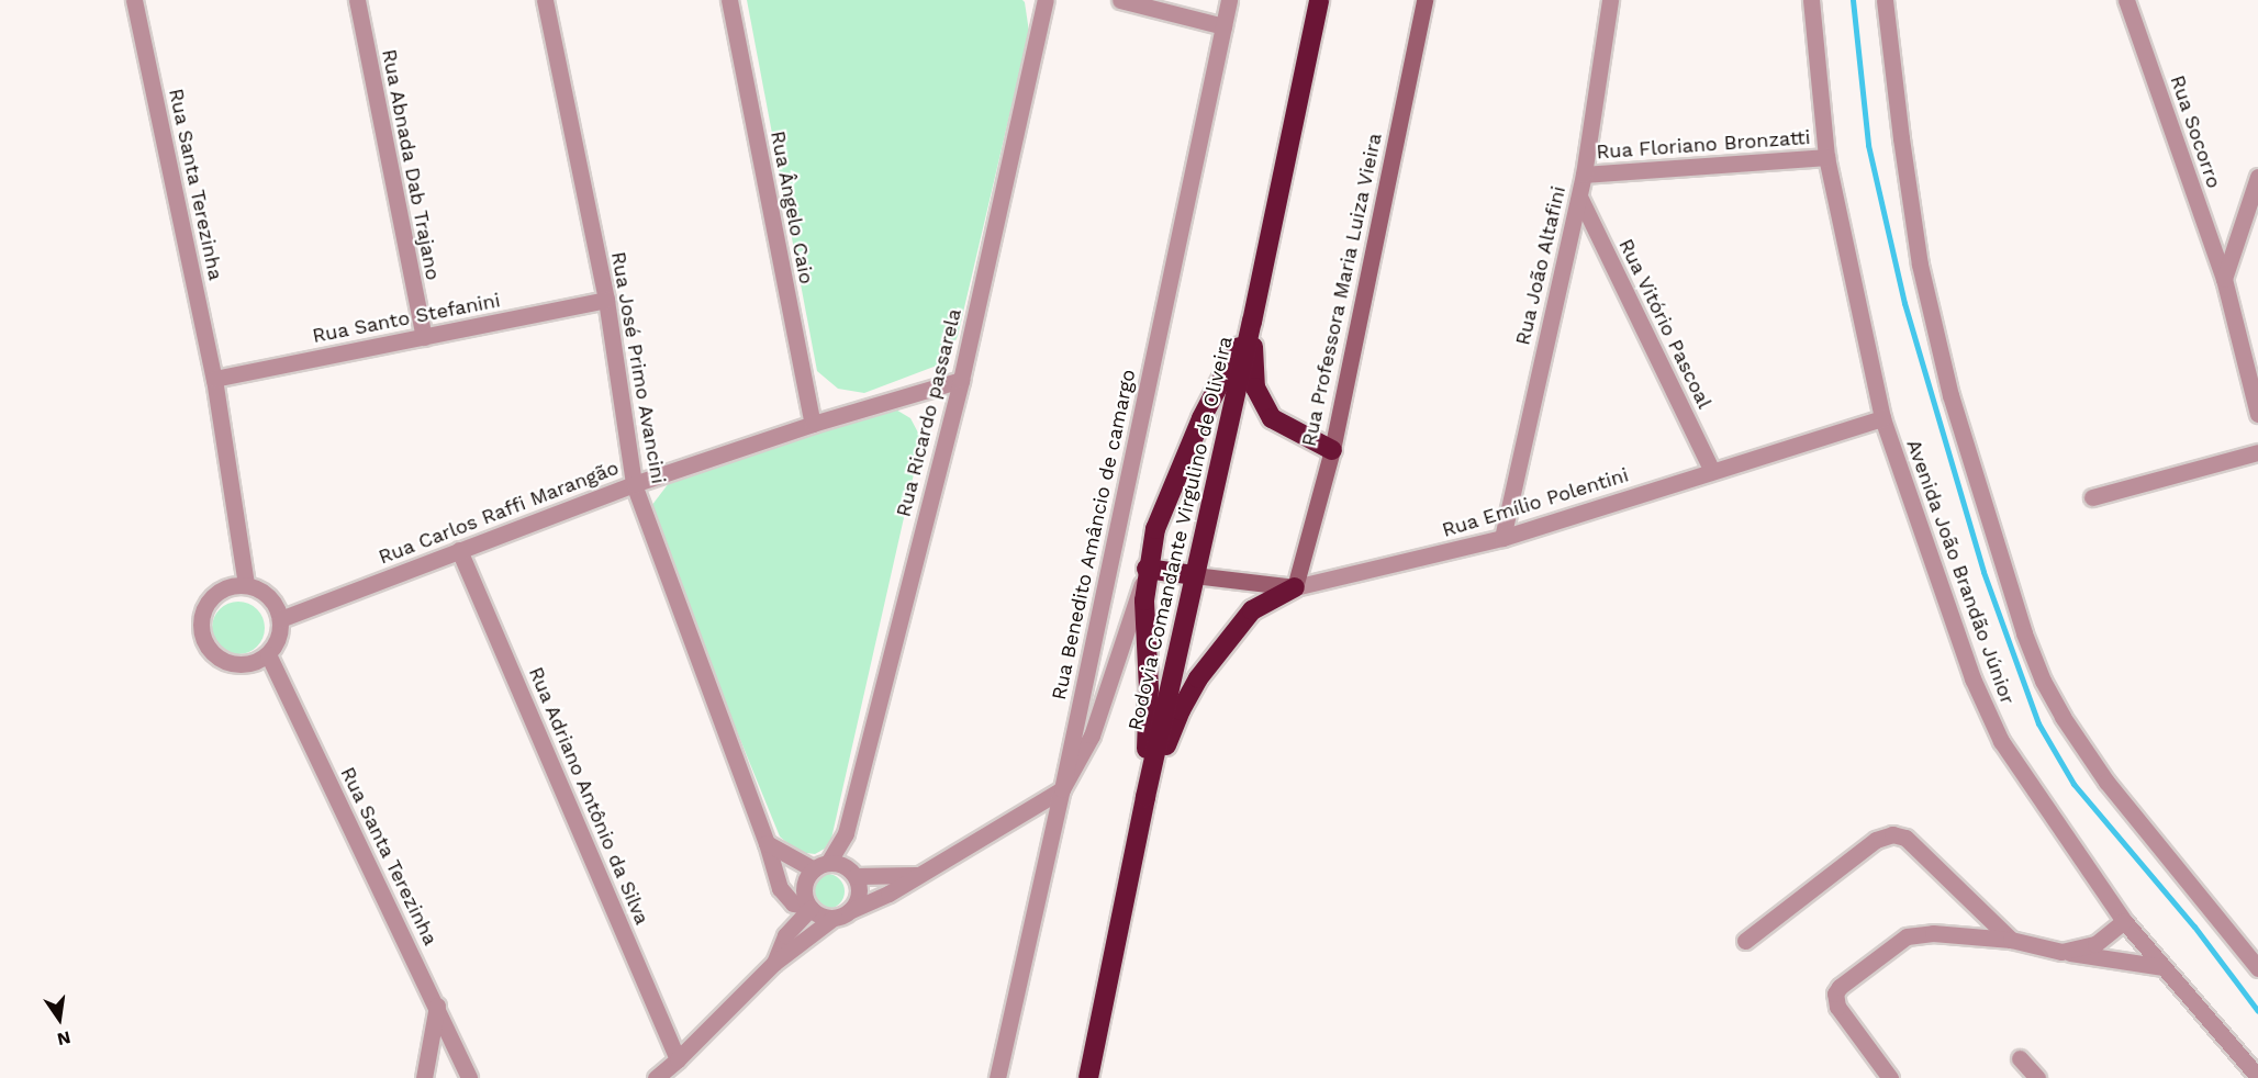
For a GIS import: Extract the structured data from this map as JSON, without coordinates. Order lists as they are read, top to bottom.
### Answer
{
  "streets": {
    "highway": ["Rodovia Comandante Virgulino de Oliveira"],
    "street": [
      "Rua Socorro",
      "Rua Floriano Bronzatti",
      "Rua Abnada Dab Trajano",
      "Rua Santa Terezinha",
      "Rua Ângelo Caio",
      "Rua João Altafini",
      "Rua Professora Maria Luiza Vieira",
      "Rua Santo Stefanini",
      "Rua Vitório Pascoal",
      "Rua José Primo Avancini",
      "Rua Ricardo passarela",
      "Rua Emílio Polentini",
      "Rua Carlos Raffi Marangão",
      "Rua Benedito Amâncio de camargo",
      "Avenida João Brandão Júnior",
      "Rua Adriano Antônio da Silva"
    ]
  },
  "crossings": [
    ["Rua Floriano Bronzatti", "Rua João Altafini"],
    ["Rua Floriano Bronzatti", "Avenida João Brandão Júnior"],
    ["Rua Abnada Dab Trajano", "Rua Santo Stefanini"],
    ["Rua Santa Terezinha", "Rua Santo Stefanini"],
    ["Rua Santa Terezinha", "Rua Carlos Raffi Marangão"],
    ["Rua Ângelo Caio", "Rua Carlos Raffi Marangão"],
    ["Rua João Altafini", "Rua Vitório Pascoal"],
    ["Rua João Altafini", "Rua Emílio Polentini"],
    ["Rua Professora Maria Luiza Vieira", "Rua Emílio Polentini"],
    ["Rua Santo Stefanini", "Rua José Primo Avancini"],
    ["Rua Vitório Pascoal", "Rua Emílio Polentini"],
    ["Rua José Primo Avancini", "Rua Ricardo passarela"],
    ["Rua José Primo Avancini", "Rua Carlos Raffi Marangão"],
    ["Rua Ricardo passarela", "Rua Carlos Raffi Marangão"],
    ["Rua Emílio Polentini", "Rodovia Comandante Virgulino de Oliveira"],
    ["Rua Emílio Polentini", "Avenida João Brandão Júnior"],
    ["Rua Carlos Raffi Marangão", "Rua Adriano Antônio da Silva"]
  ],
  "north": "bottom"
}
